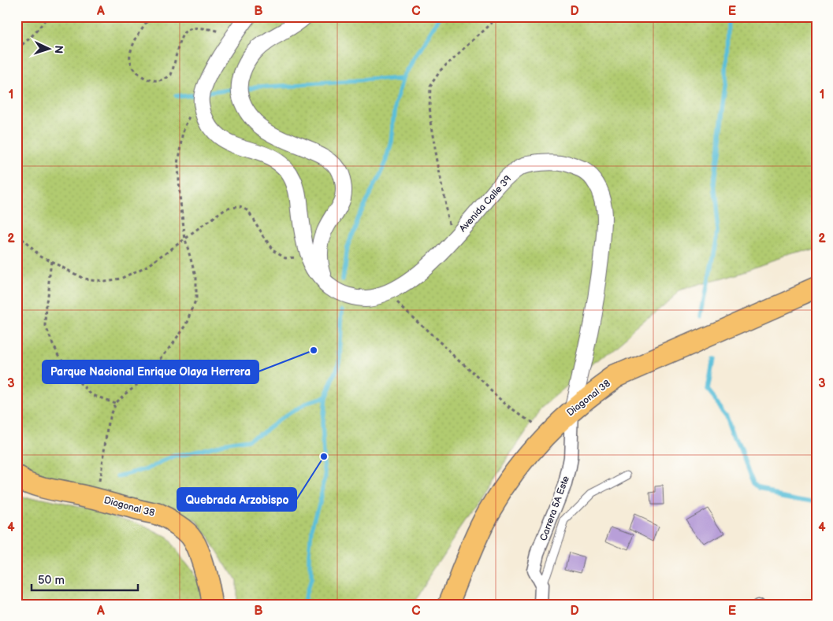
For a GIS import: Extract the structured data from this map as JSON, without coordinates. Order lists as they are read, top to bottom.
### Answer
{
  "streets": {
    "main road": ["Diagonal 38"],
    "street": ["Avenida Calle 39", "Carrera 5A Este"]
  },
  "crossings": [
    ["Avenida Calle 39", "Diagonal 38"],
    ["Avenida Calle 39", "Carrera 5A Este"],
    ["Diagonal 38", "Carrera 5A Este"]
  ],
  "places": ["Parque Nacional Enrique Olaya Herrera", "Quebrada Arzobispo"],
  "scale_bar": "50 m",
  "north": "right",
  "grid": {
    "columns": [
      "A",
      "B",
      "C",
      "D",
      "E"
    ],
    "rows": [
      "1",
      "2",
      "3",
      "4"
    ]
  }
}
